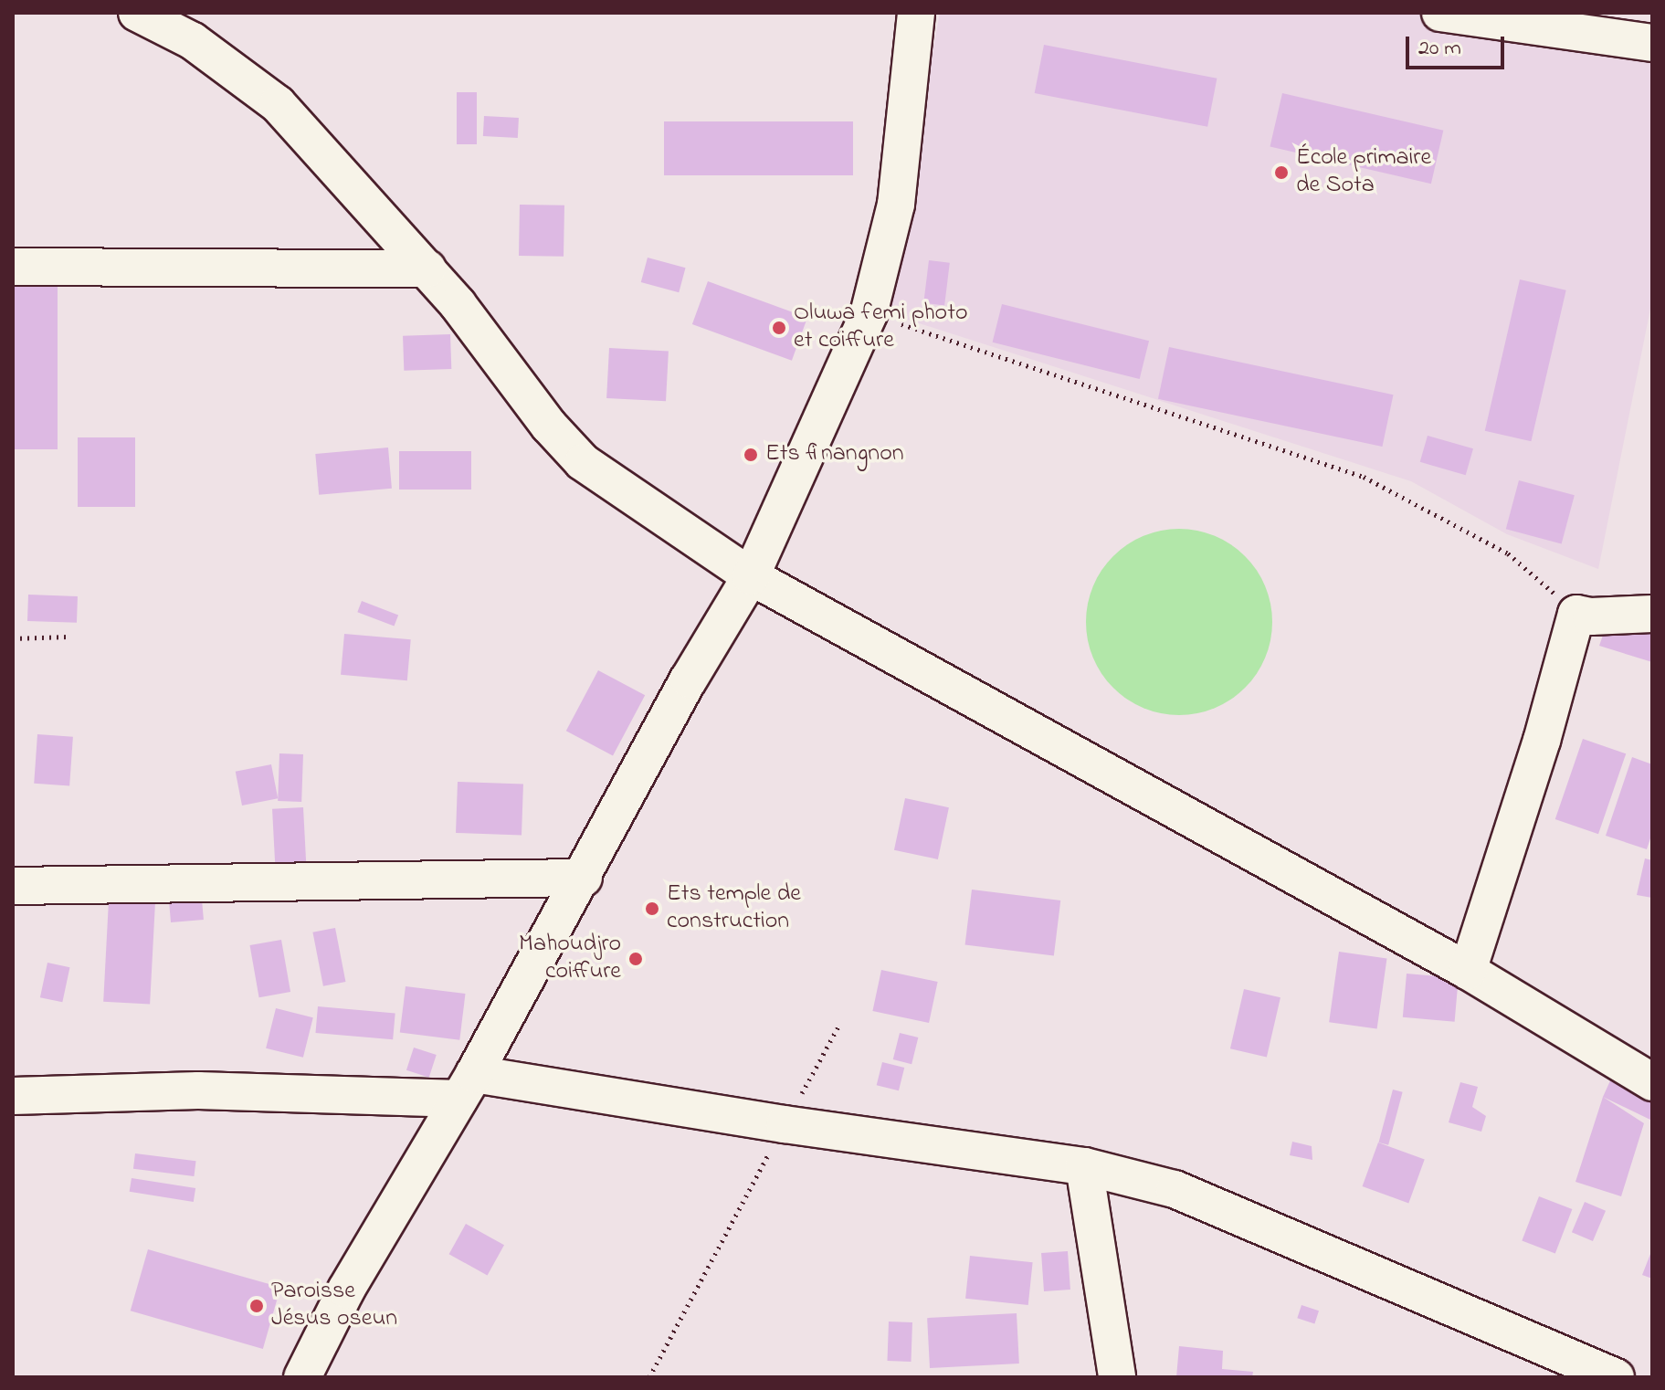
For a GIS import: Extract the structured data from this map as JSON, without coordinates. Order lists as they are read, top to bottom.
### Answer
{
  "places": [
    "École primaire de Sota",
    "Oluwa femi photo et coiffure",
    "Ets finangnon",
    "Ets temple de construction",
    "Mahoudjro coiffure",
    "Paroisse Jésus oseun"
  ],
  "scale_bar": "20 m"
}
